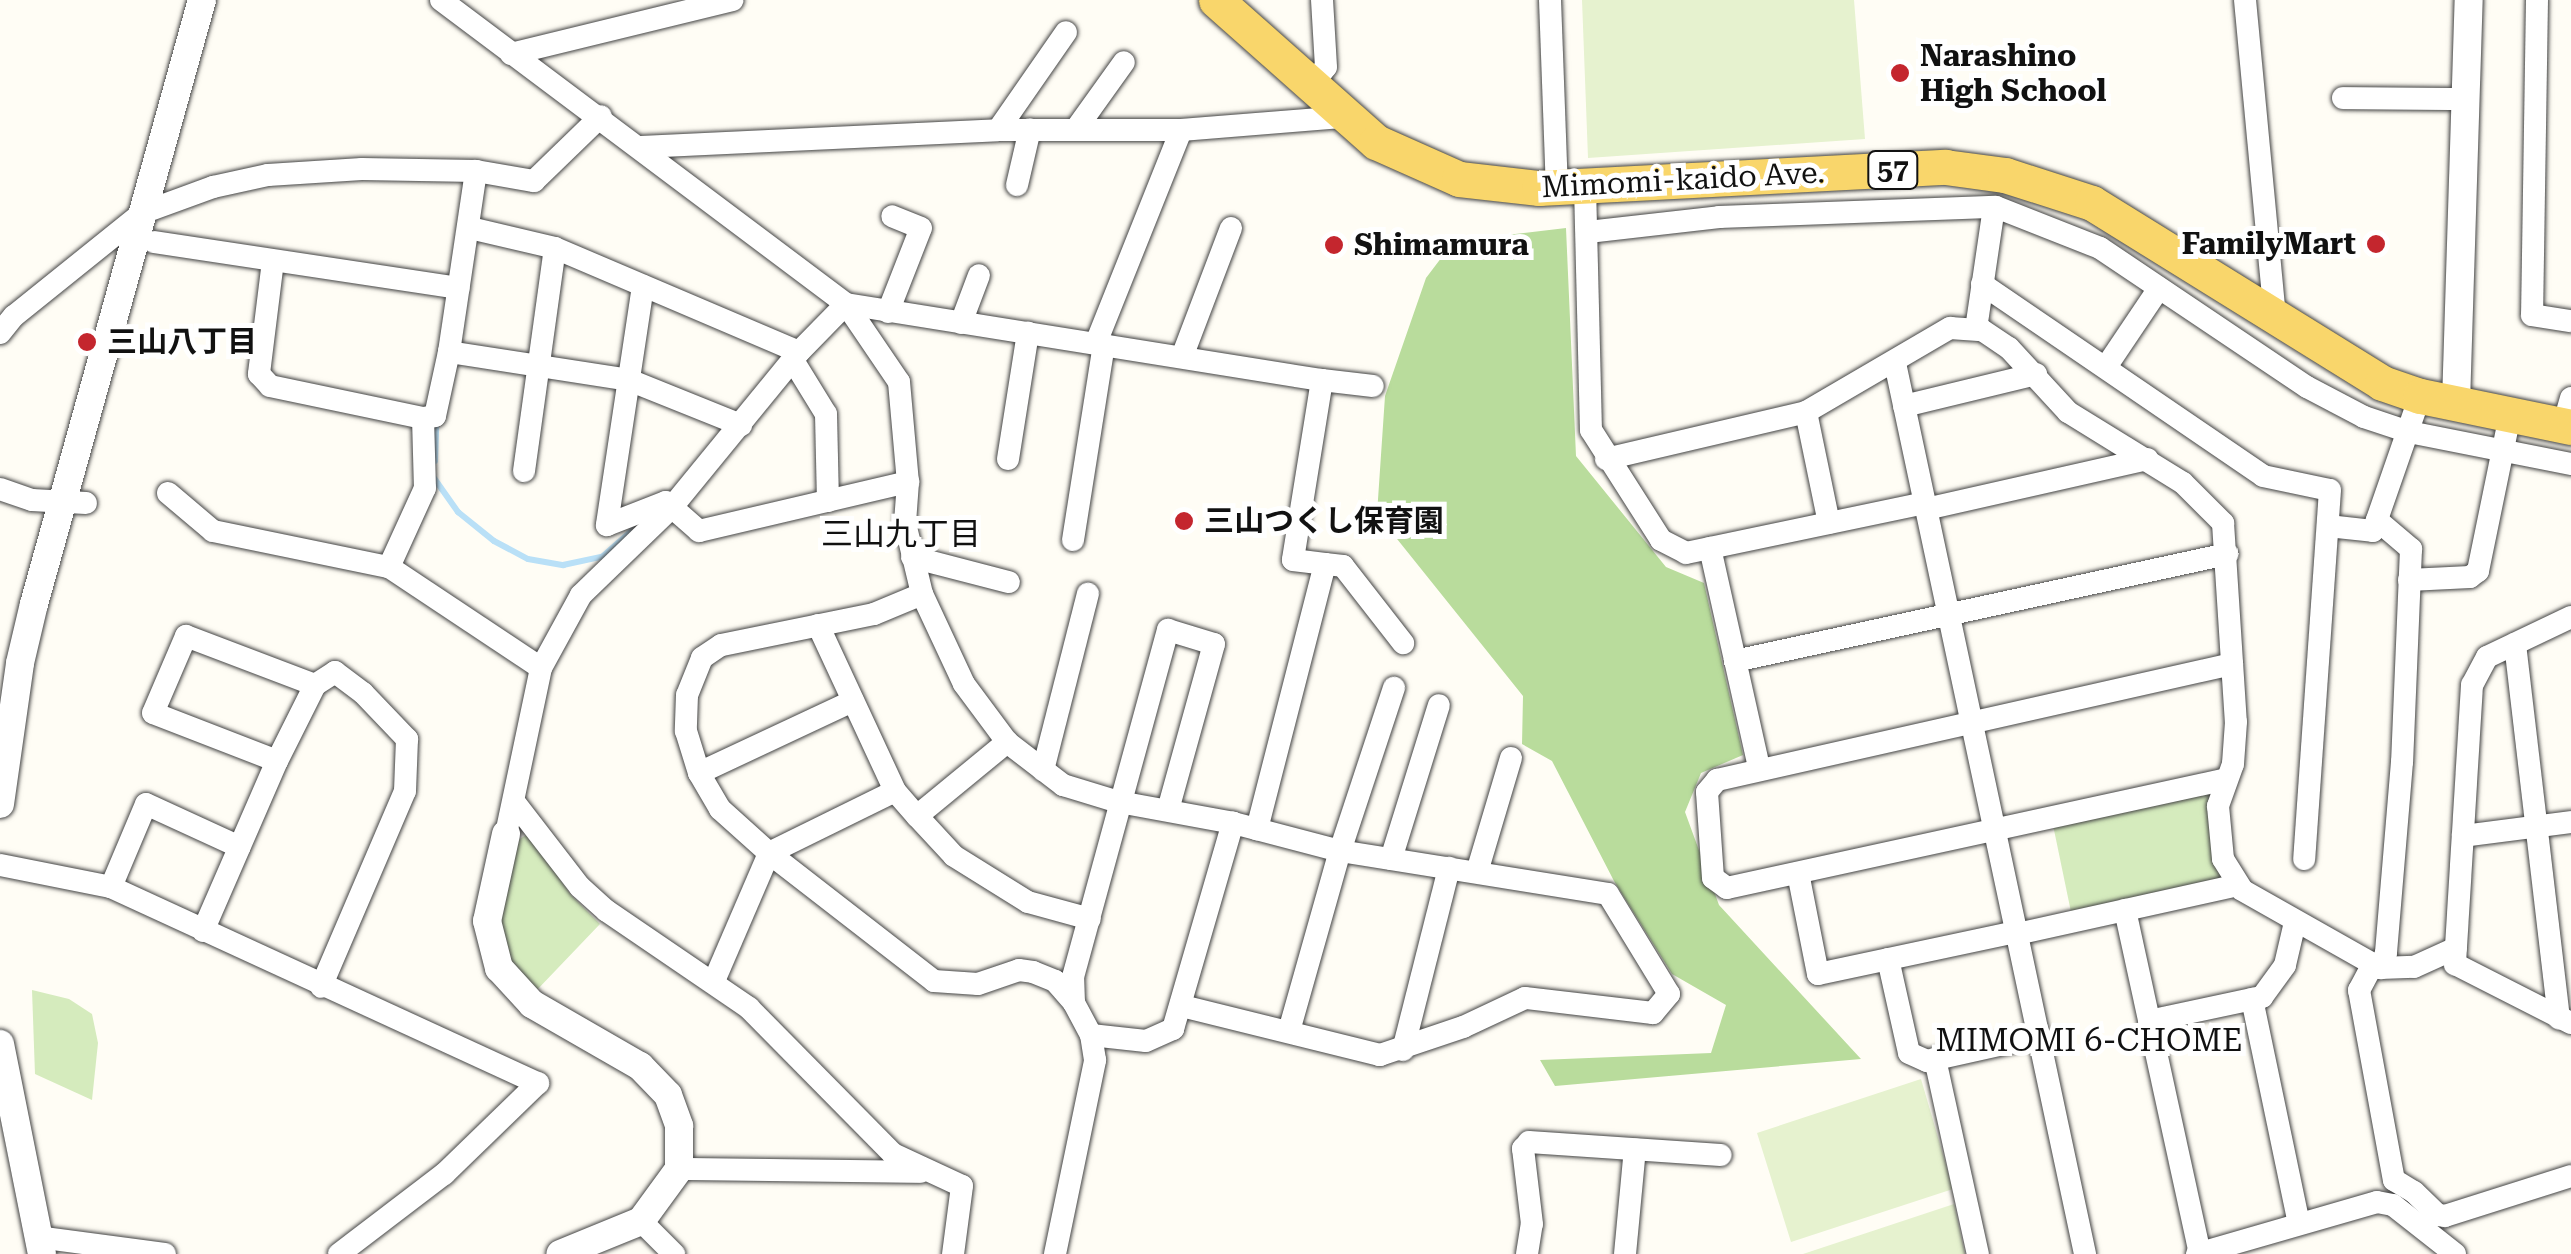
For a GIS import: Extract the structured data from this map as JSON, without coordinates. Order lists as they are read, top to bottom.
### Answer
{
  "streets": {
    "main road": ["57", "Mimomi-kaido Ave."]
  },
  "districts": ["三山九丁目", "MIMOMI 6-CHOME"],
  "places": [
    "Narashino High School",
    "FamilyMart",
    "Shimamura",
    "三山八丁目",
    "三山つくし保育園"
  ]
}
